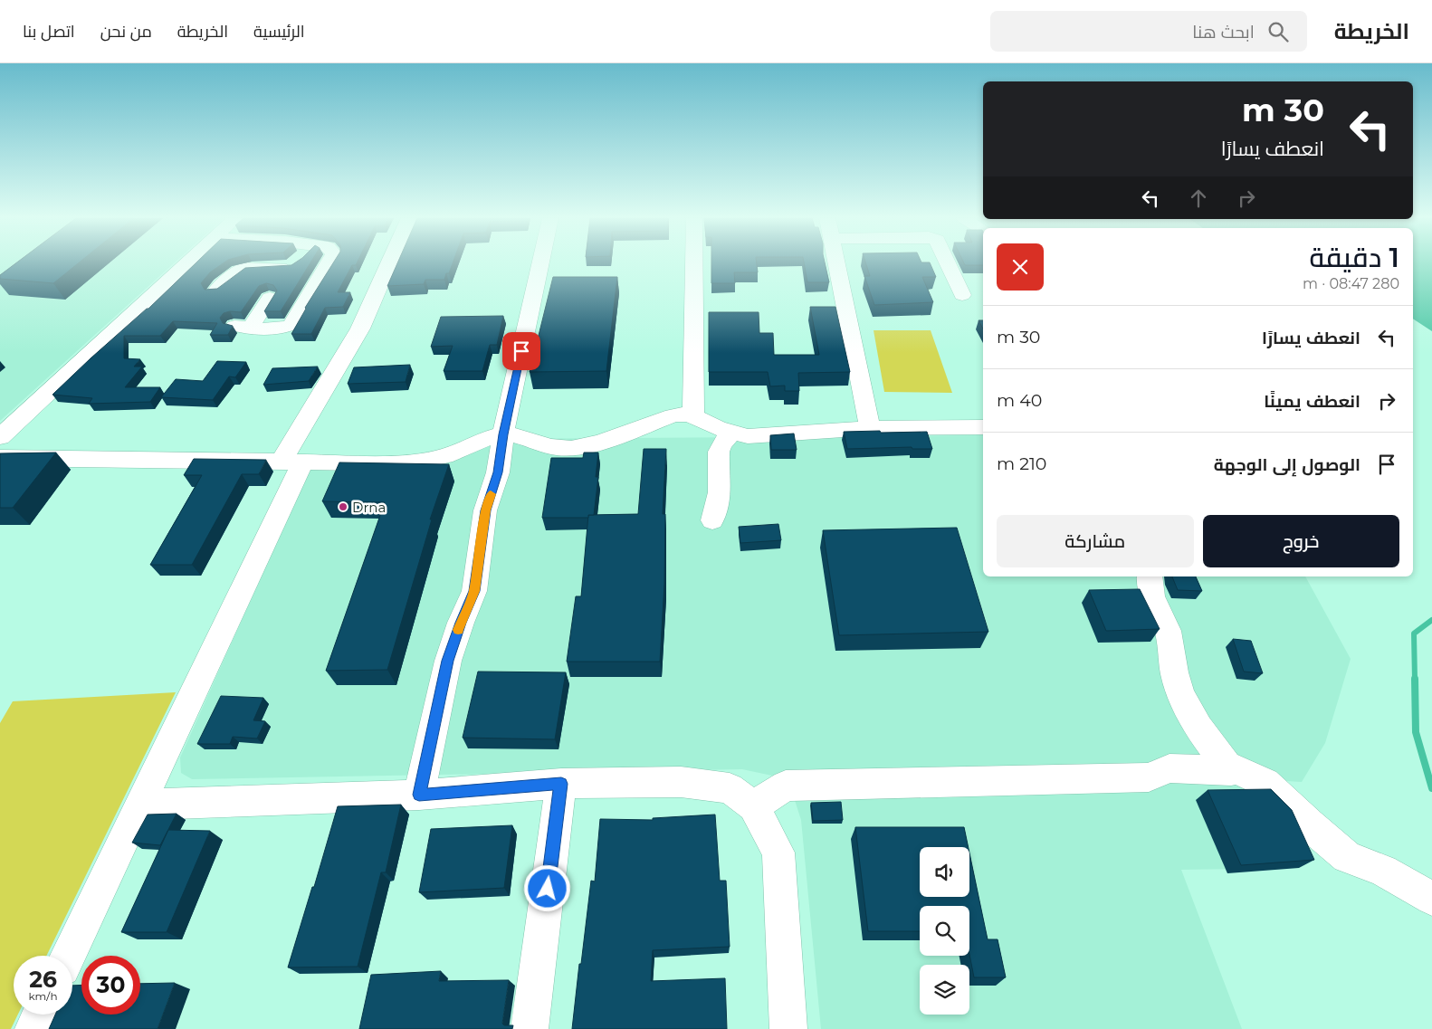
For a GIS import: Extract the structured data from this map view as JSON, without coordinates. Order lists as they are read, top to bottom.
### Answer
{
  "places": ["Drna"],
  "page": {
    "header": "الخريطة",
    "search": "ابحث هنا",
    "nav": [
      "الرئيسية",
      "الخريطة",
      "من نحن",
      "اتصل بنا"
    ],
    "turn": ["30 m", "انعطف يسارًا"],
    "heading": ["1 دقيقة", "280 m · 08:47"],
    "list": [
      {
        "name": "انعطف يسارًا",
        "value": "30 m"
      },
      {
        "name": "انعطف يمينًا",
        "value": "40 m"
      },
      {
        "name": "الوصول إلى الوجهة",
        "value": "210 m"
      }
    ],
    "buttons": ["خروج", "مشاركة"],
    "speed": "26 km/h",
    "limit": "30"
  }
}
